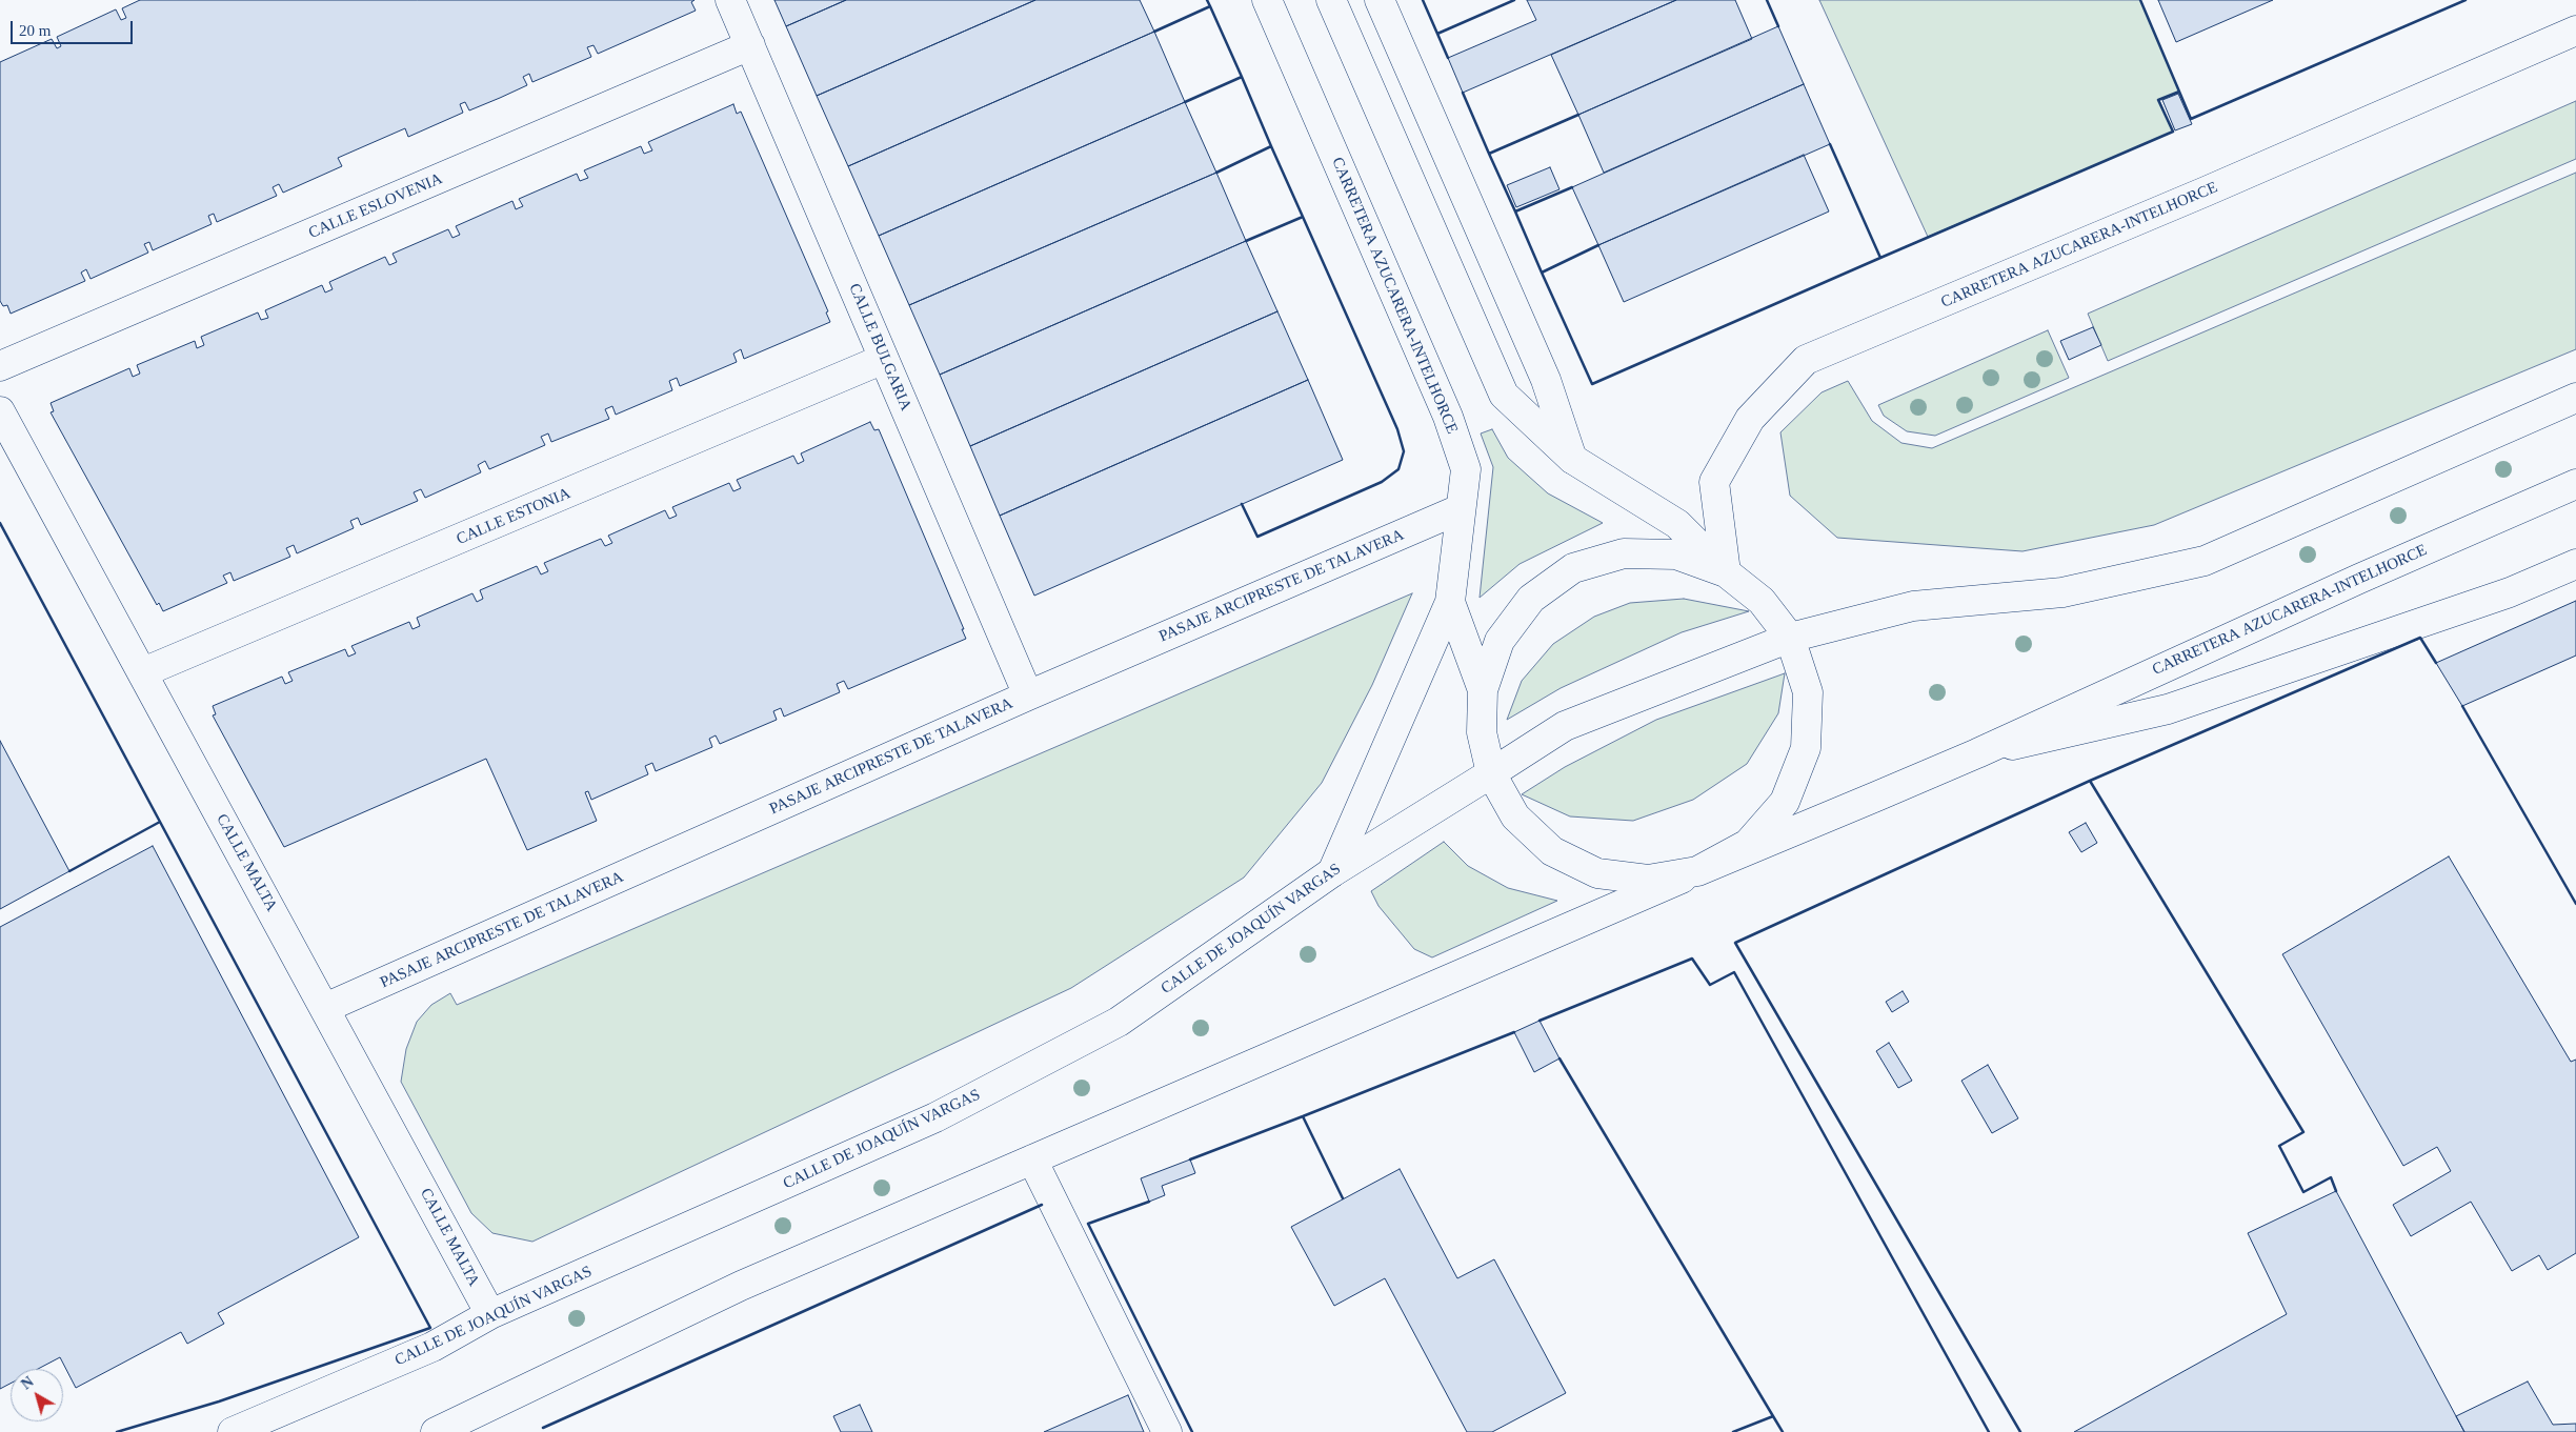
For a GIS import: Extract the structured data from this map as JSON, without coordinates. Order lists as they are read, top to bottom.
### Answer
{
  "streets": {
    "street": [
      "CALLE ESLOVENIA",
      "CARRETERA AZUCARERA-INTELHORCE",
      "CALLE BULGARIA",
      "CALLE ESTONIA",
      "PASAJE ARCIPRESTE DE TALAVERA",
      "CALLE MALTA",
      "CALLE DE JOAQUÍN VARGAS"
    ]
  },
  "crossings": [
    ["CALLE ESLOVENIA", "CALLE BULGARIA"],
    ["CARRETERA AZUCARERA-INTELHORCE", "PASAJE ARCIPRESTE DE TALAVERA"],
    ["CARRETERA AZUCARERA-INTELHORCE", "CALLE DE JOAQUÍN VARGAS"],
    ["CALLE BULGARIA", "CALLE ESTONIA"],
    ["CALLE BULGARIA", "PASAJE ARCIPRESTE DE TALAVERA"],
    ["CALLE ESTONIA", "CALLE MALTA"],
    ["PASAJE ARCIPRESTE DE TALAVERA", "CALLE MALTA"],
    ["CALLE MALTA", "CALLE DE JOAQUÍN VARGAS"]
  ],
  "scale_bar": "20 m",
  "north": "top left"
}
